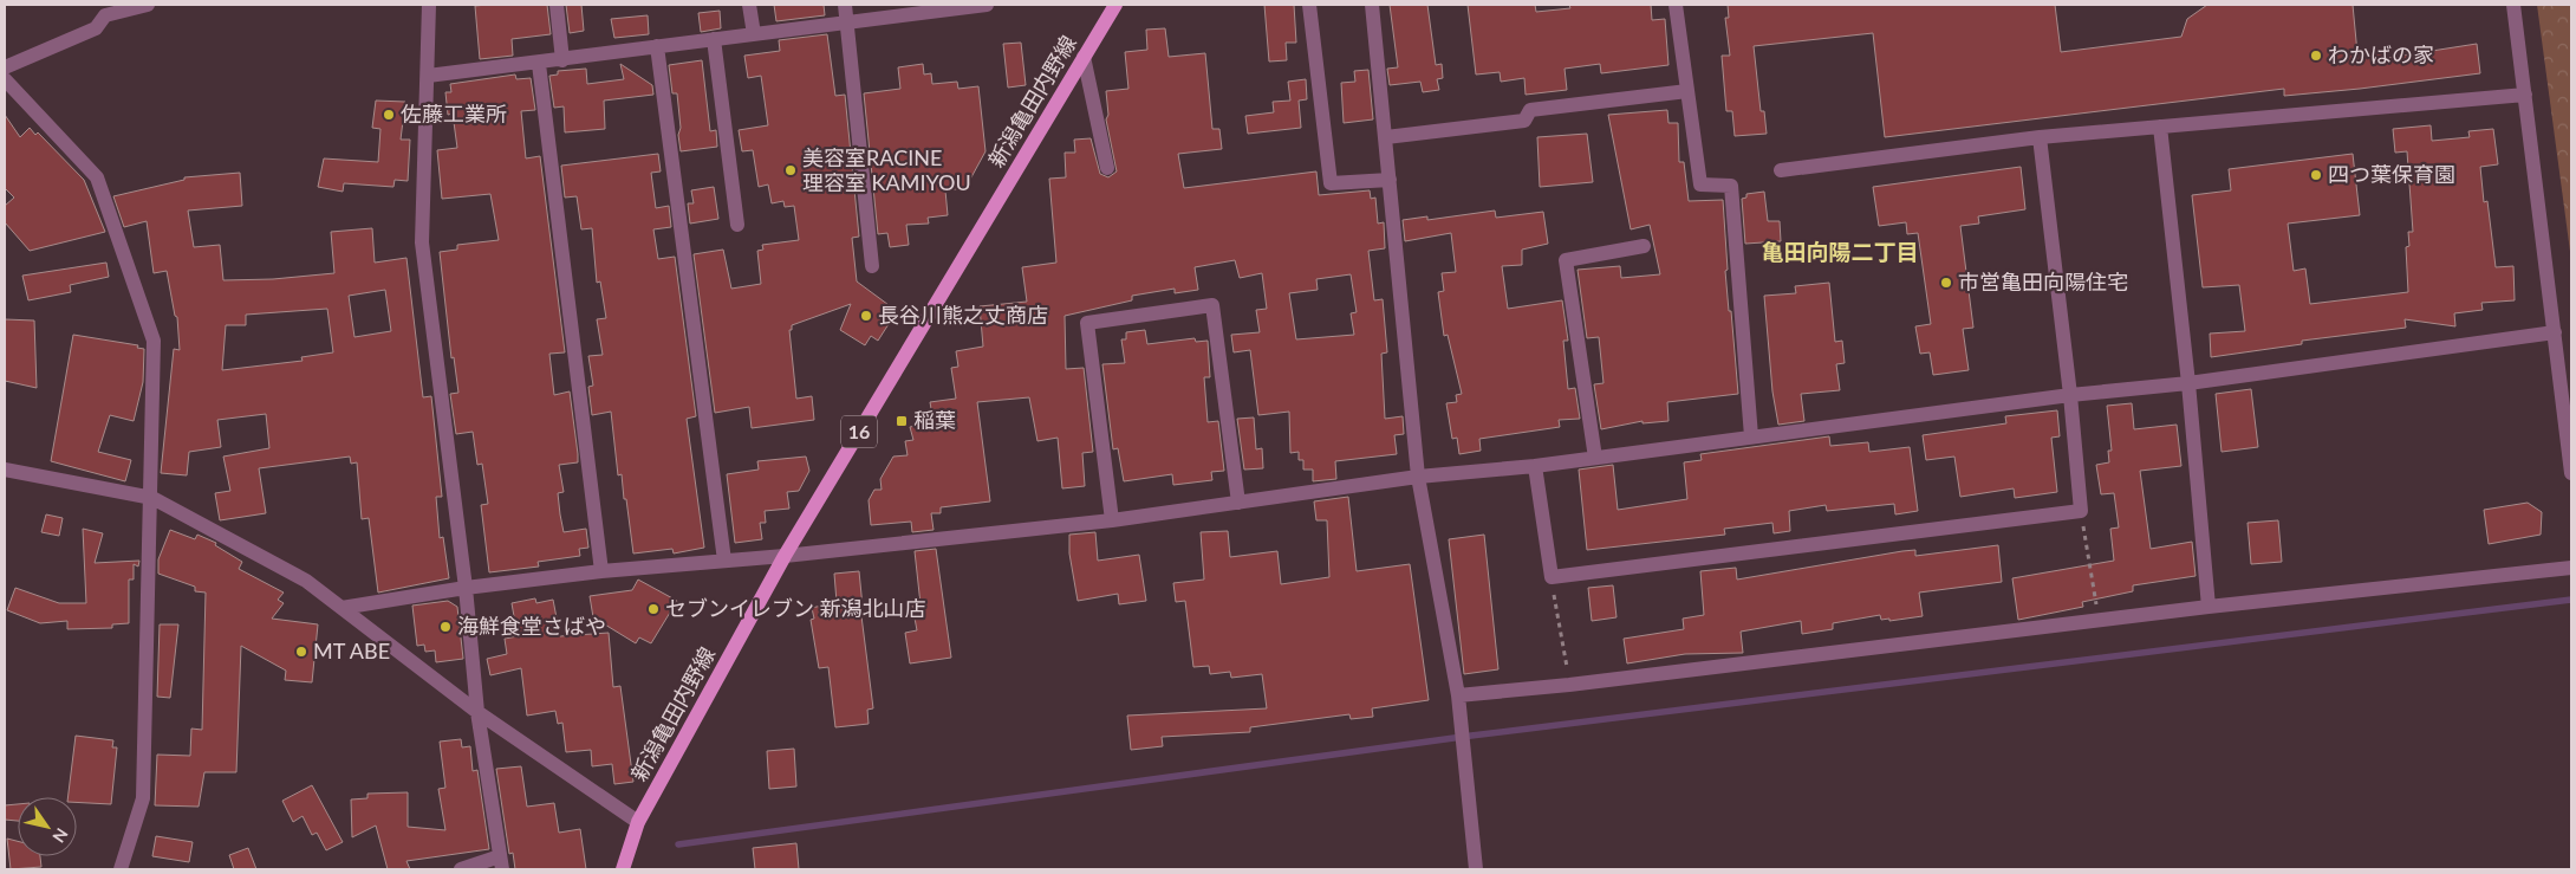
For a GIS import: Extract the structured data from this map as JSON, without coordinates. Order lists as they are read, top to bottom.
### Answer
{
  "streets": {
    "main road": ["新潟亀田内野線", "16"]
  },
  "districts": ["亀田向陽二丁目"],
  "places": {
    "other": [
      "わかばの家",
      "佐藤工業所",
      "美容室RACINE 理容室 KAMIYOU",
      "四つ葉保育園",
      "市営亀田向陽住宅",
      "長谷川熊之丈商店",
      "セブンイレブン 新潟北山店",
      "海鮮食堂さばや",
      "MT ABE"
    ],
    "transit": ["稲葉"]
  },
  "north": "bottom right"
}
